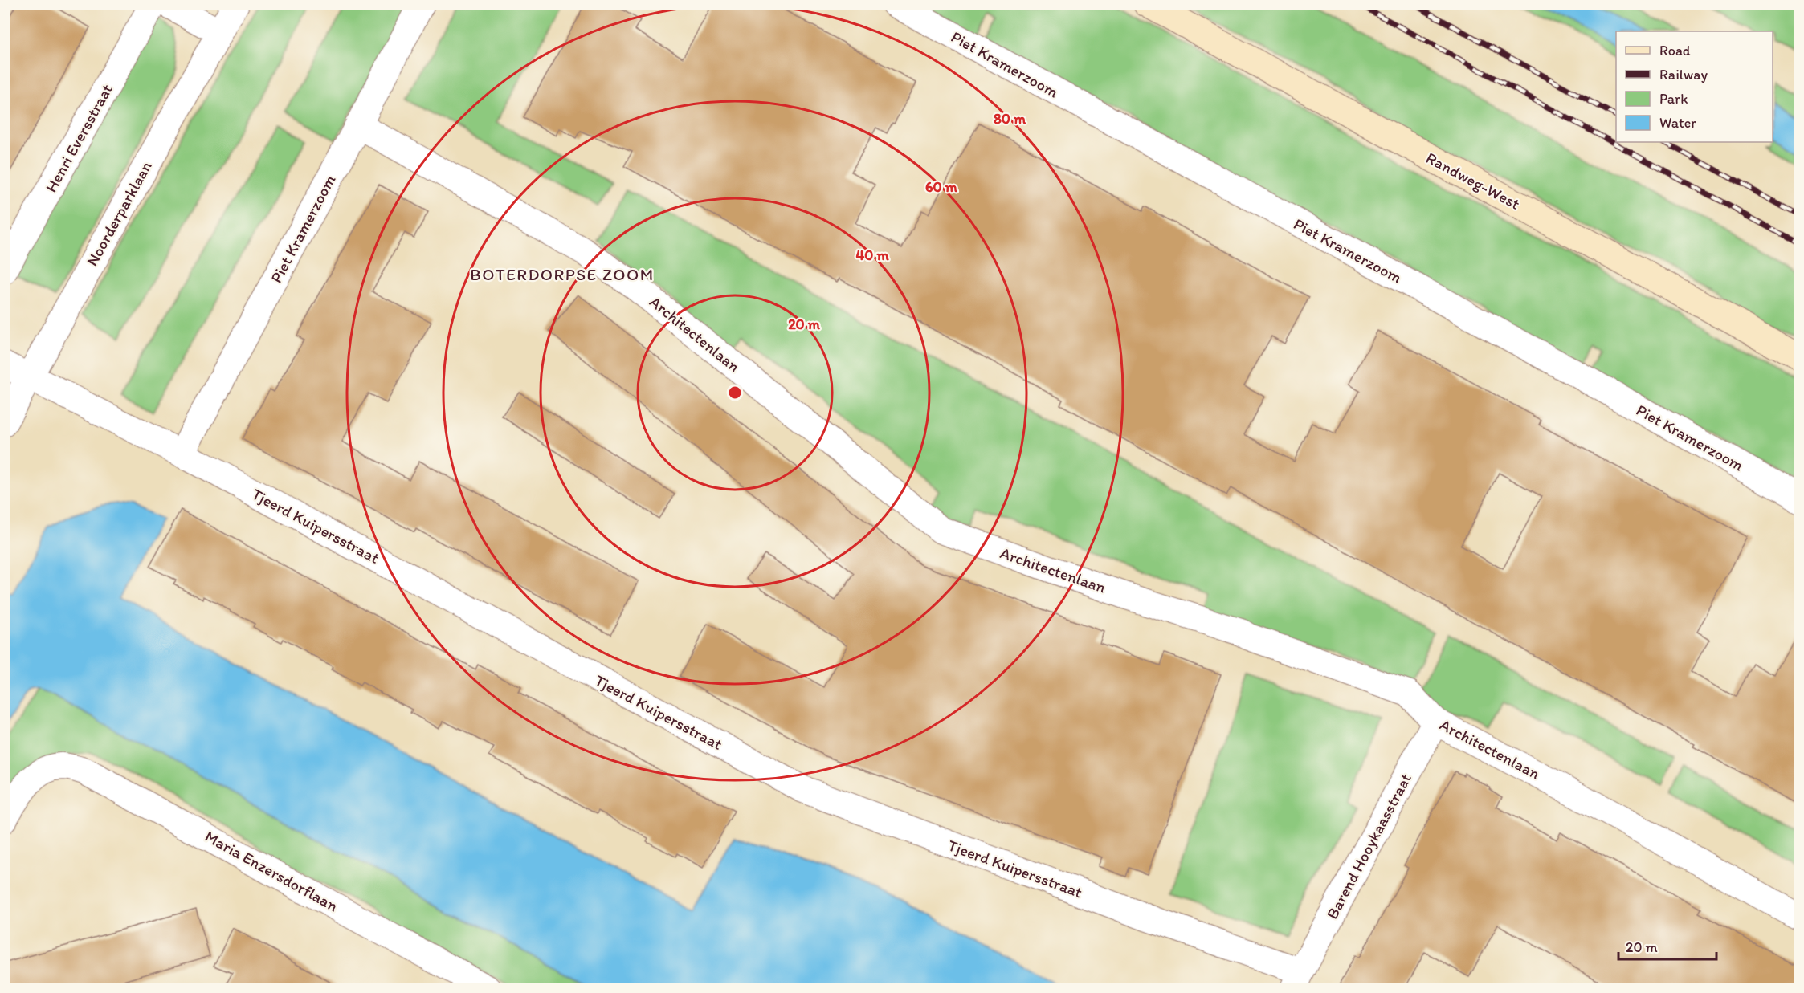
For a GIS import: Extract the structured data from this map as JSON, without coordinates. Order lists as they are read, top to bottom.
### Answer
{
  "streets": {
    "main road": ["Randweg-West"],
    "street": [
      "Piet Kramerzoom",
      "Henri Eversstraat",
      "Noorderparklaan",
      "Architectenlaan",
      "Tjeerd Kuipersstraat",
      "Barend Hooykaasstraat",
      "Maria Enzersdorflaan"
    ]
  },
  "crossings": [
    ["Piet Kramerzoom", "Architectenlaan"],
    ["Piet Kramerzoom", "Tjeerd Kuipersstraat"],
    ["Noorderparklaan", "Tjeerd Kuipersstraat"],
    ["Architectenlaan", "Barend Hooykaasstraat"],
    ["Tjeerd Kuipersstraat", "Barend Hooykaasstraat"]
  ],
  "districts": ["BOTERDORPSE ZOOM"],
  "legend": [
    "Road",
    "Railway",
    "Park",
    "Water"
  ],
  "scale_bar": "20 m",
  "rings": [
    "80 m",
    "60 m",
    "40 m",
    "20 m"
  ]
}
